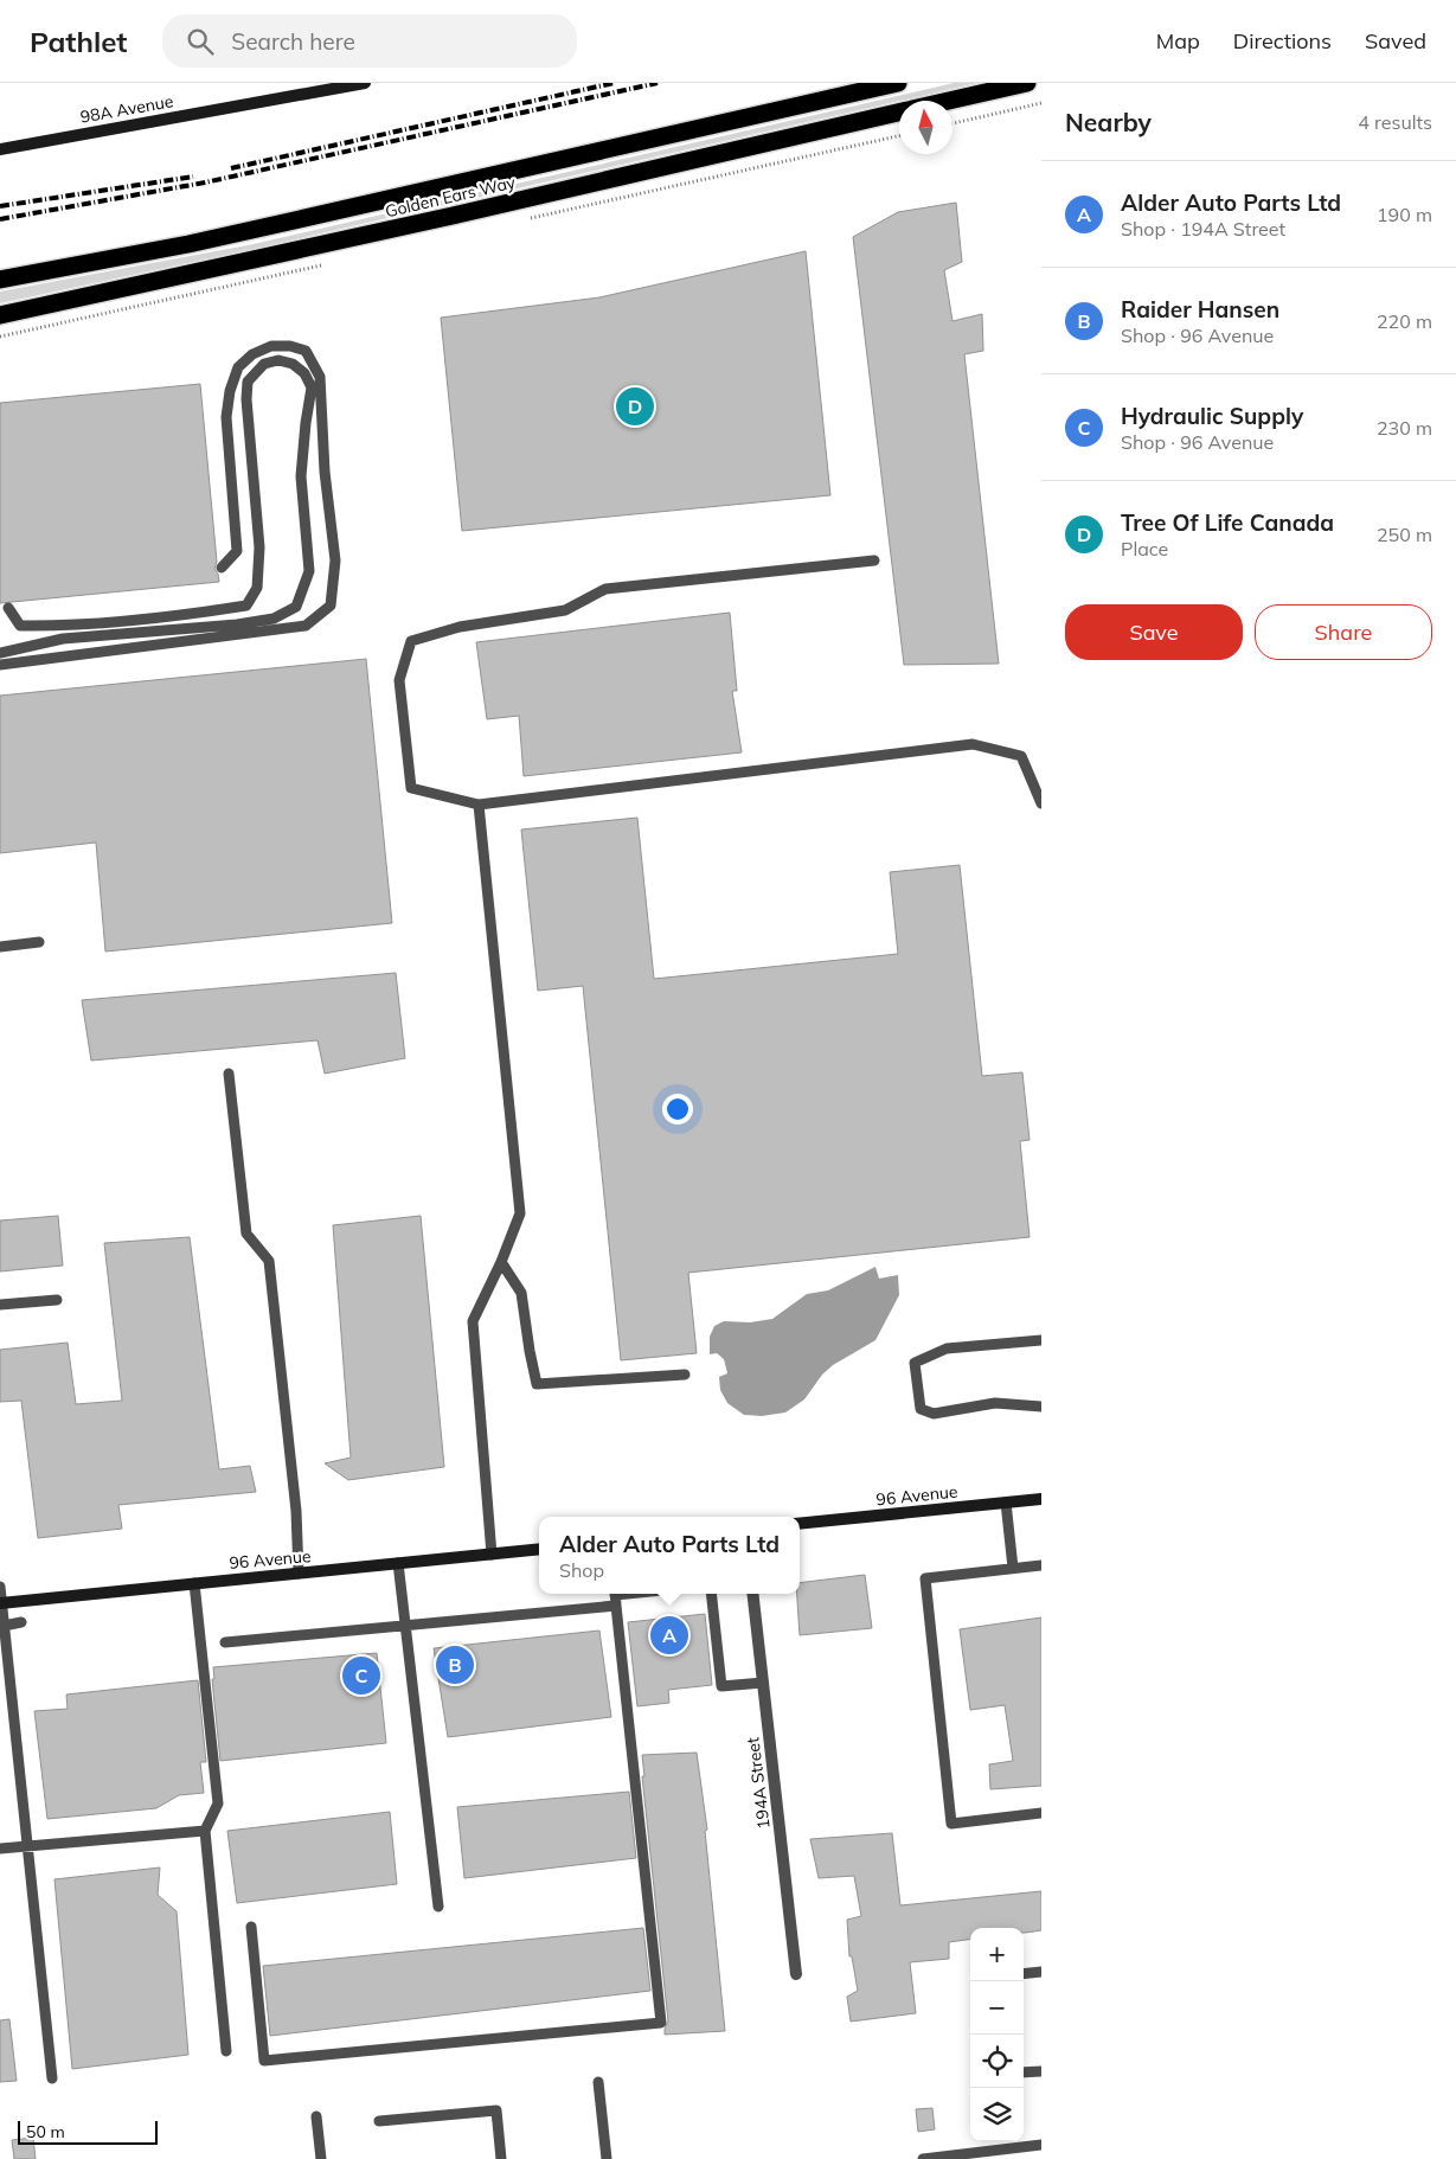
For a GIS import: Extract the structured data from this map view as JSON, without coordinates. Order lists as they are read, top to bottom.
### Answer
{
  "streets": {
    "highway": ["Golden Ears Way"],
    "main road": ["98A Avenue", "96 Avenue"],
    "street": ["194A Street"]
  },
  "scale_bar": "50 m",
  "north": "top",
  "page": {
    "header": "Pathlet",
    "search": "Search here",
    "nav": ["Map", "Directions", "Saved"],
    "heading": ["Nearby", "4 results"],
    "list": [
      {
        "mark": "A",
        "name": "Alder Auto Parts Ltd",
        "note": "Shop · 194A Street",
        "value": "190 m"
      },
      {
        "mark": "B",
        "name": "Raider Hansen",
        "note": "Shop · 96 Avenue",
        "value": "220 m"
      },
      {
        "mark": "C",
        "name": "Hydraulic Supply",
        "note": "Shop · 96 Avenue",
        "value": "230 m"
      },
      {
        "mark": "D",
        "name": "Tree Of Life Canada",
        "note": "Place",
        "value": "250 m"
      }
    ],
    "pins": [
      "D",
      "A",
      "B",
      "C"
    ],
    "buttons": ["Save", "Share"],
    "popup": ["Alder Auto Parts Ltd", "Shop"],
    "map_buttons": ["+", "−"],
    "scale": "50 m"
  }
}
